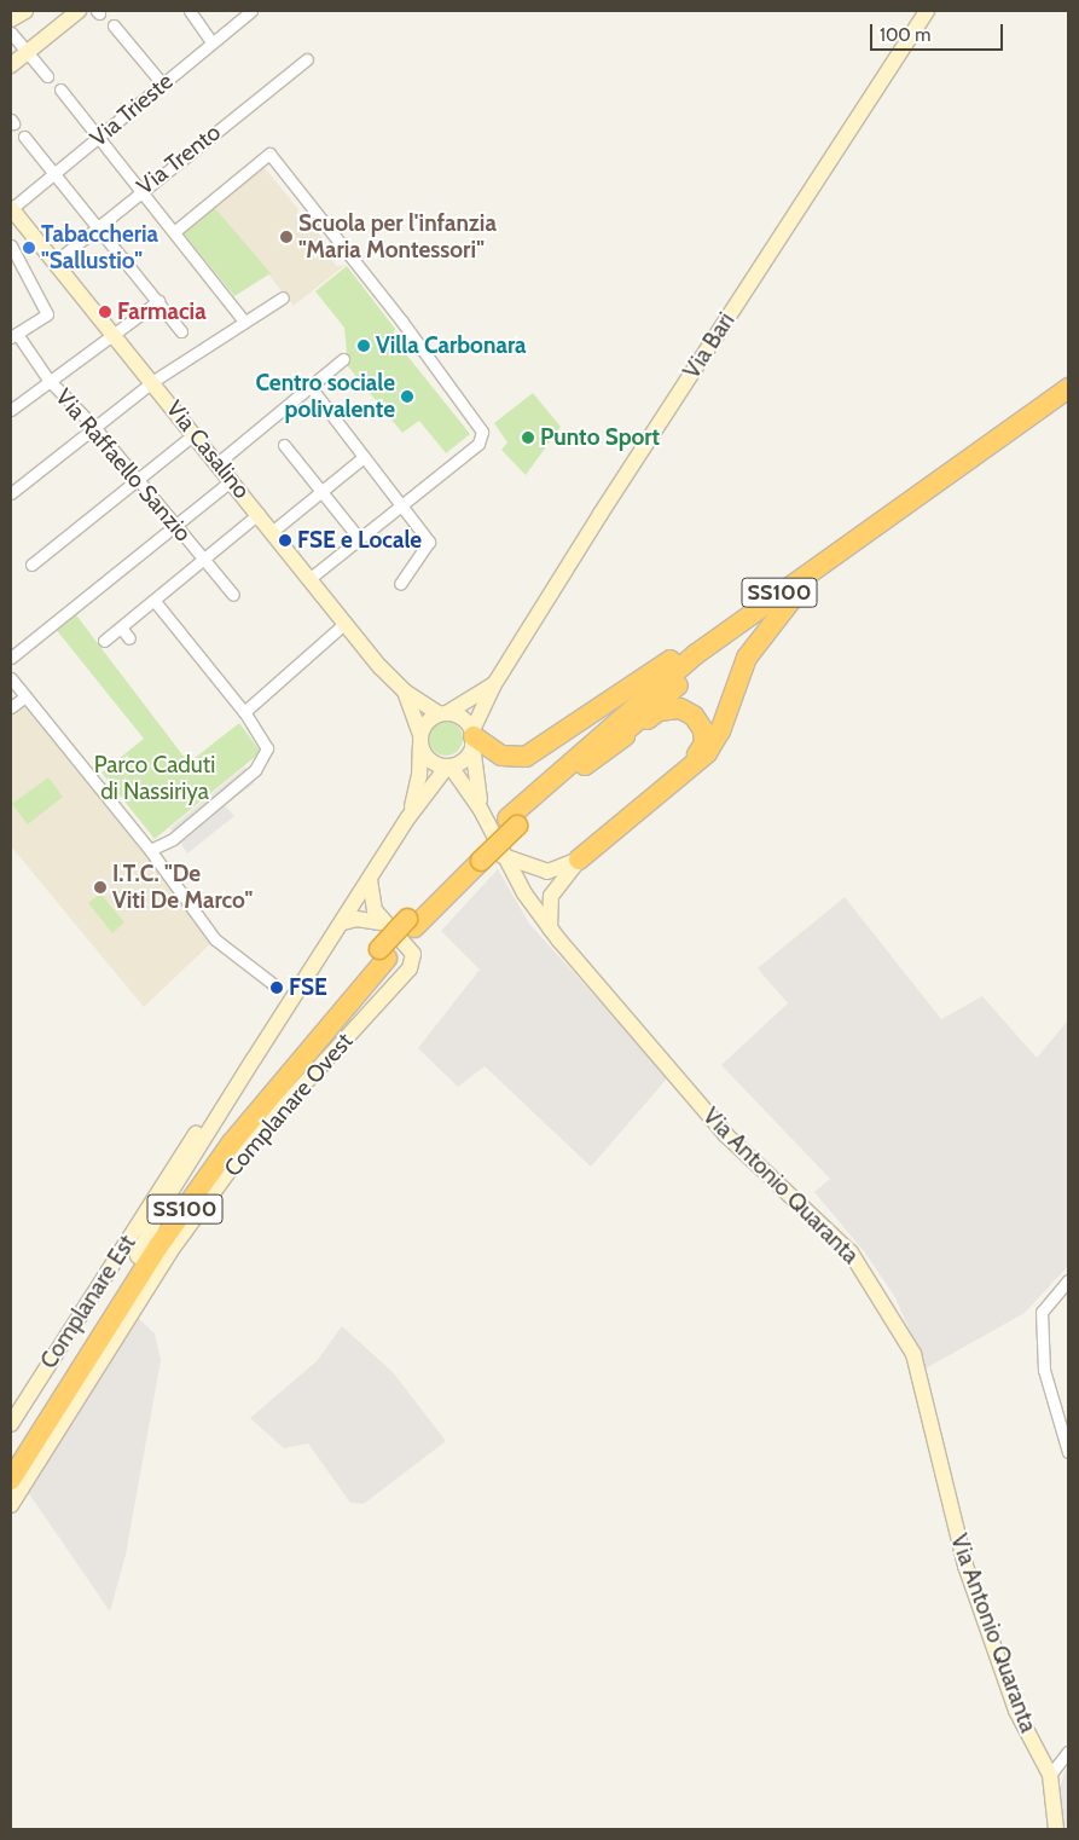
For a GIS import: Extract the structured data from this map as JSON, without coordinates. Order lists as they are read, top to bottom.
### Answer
{
  "streets": {
    "highway": ["SS100"],
    "main road": [
      "Via Bari",
      "Via Casalino",
      "Complanare Ovest",
      "Via Antonio Quaranta",
      "Complanare Est"
    ],
    "street": ["Via Trieste", "Via Trento", "Via Raffaello Sanzio"]
  },
  "crossings": [
    ["Via Trieste", "Via Casalino"],
    ["Via Trento", "Via Casalino"],
    ["Via Bari", "Via Casalino"],
    ["Via Bari", "SS100"],
    ["Via Casalino", "SS100"]
  ],
  "parks": ["Parco Caduti di Nassiriya"],
  "places": [
    "Scuola per l'infanzia \"Maria Montessori\"",
    "Tabaccheria \"Sallustio\"",
    "Farmacia",
    "Villa Carbonara",
    "Centro sociale polivalente",
    "Punto Sport",
    "FSE e Locale",
    "I.T.C. \"De Viti De Marco\"",
    "FSE"
  ],
  "scale_bar": "100 m"
}
